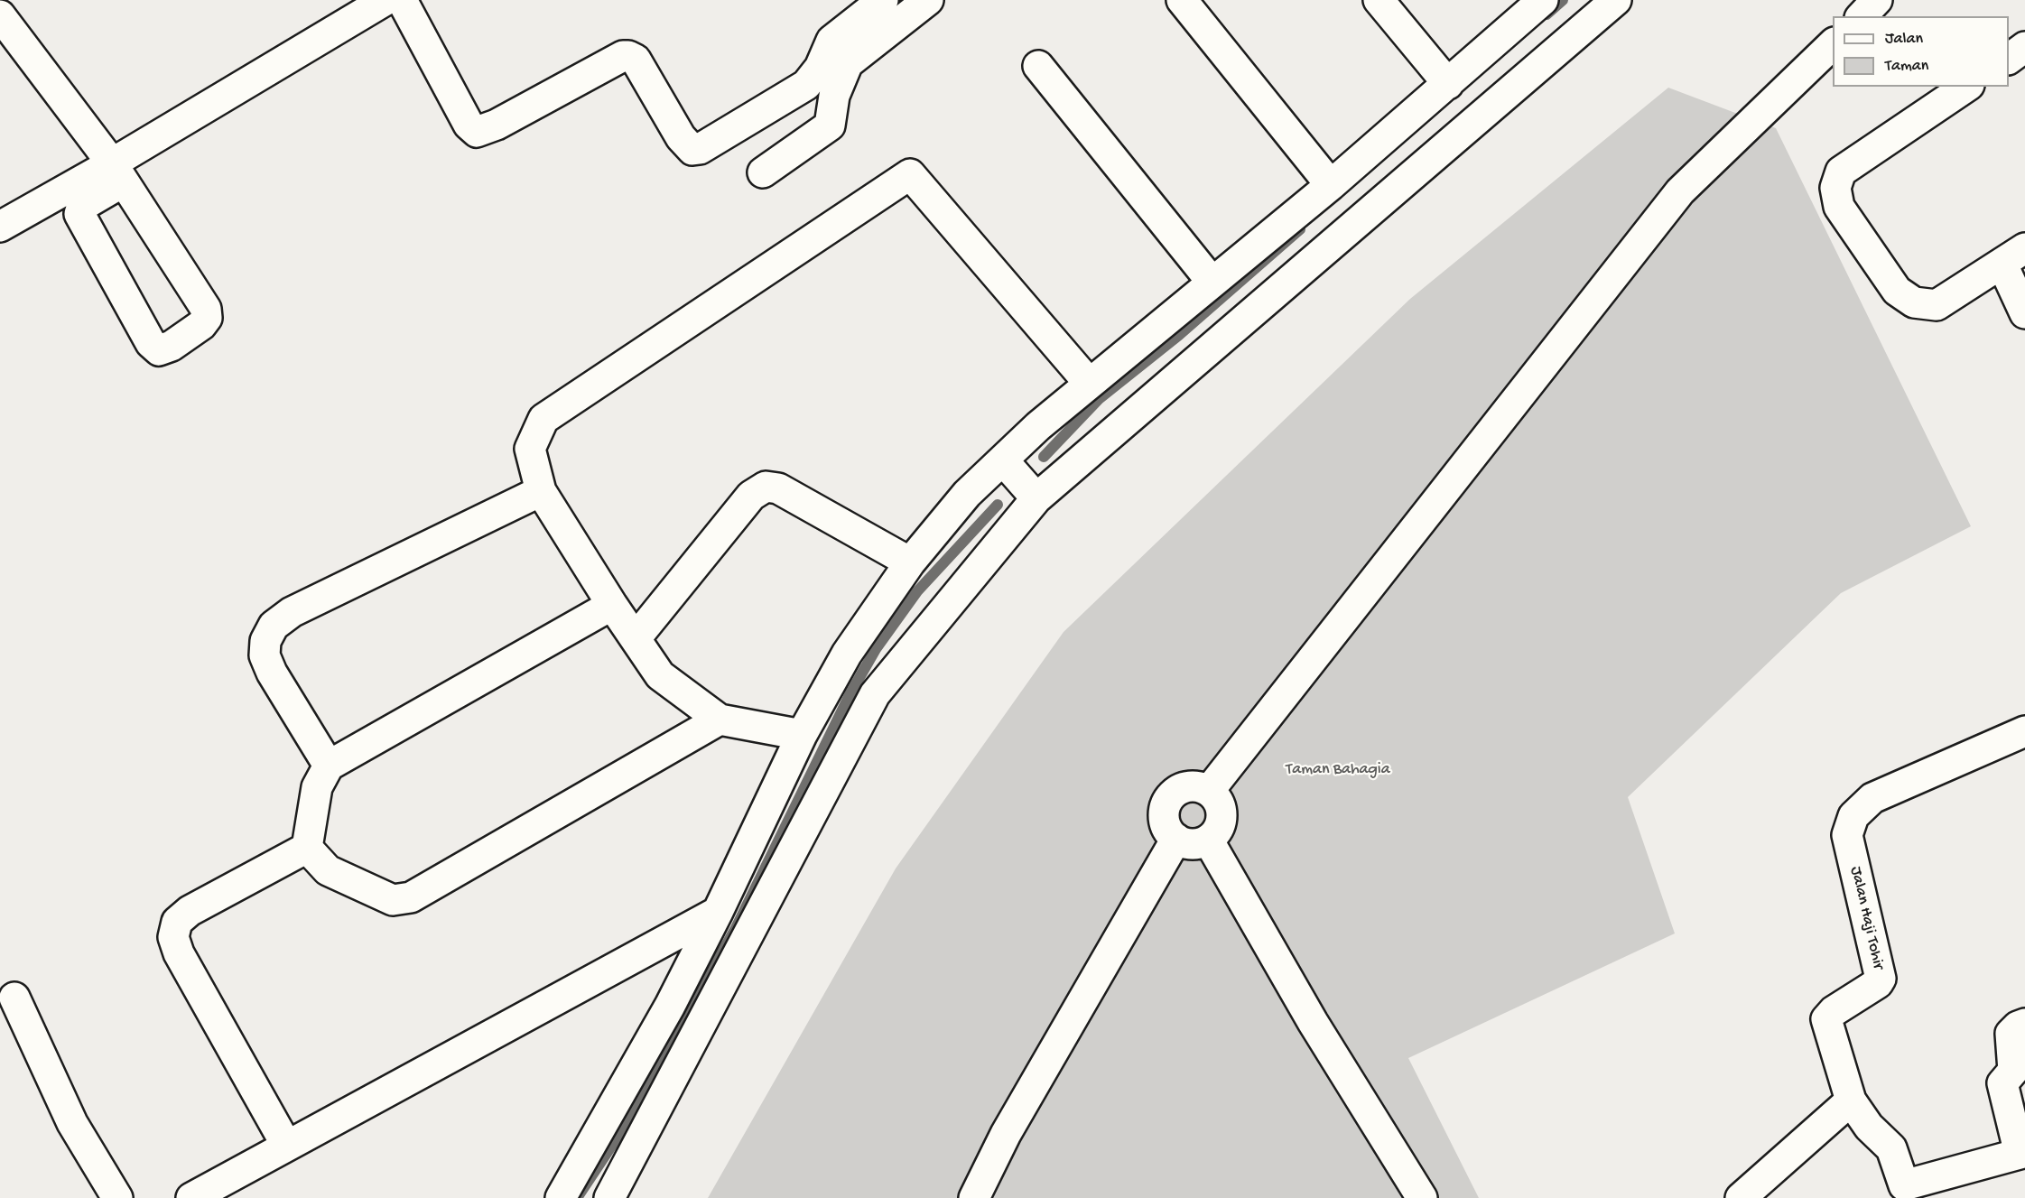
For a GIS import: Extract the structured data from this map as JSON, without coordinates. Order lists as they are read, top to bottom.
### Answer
{
  "streets": {
    "street": ["Jalan Haji Tohir"]
  },
  "parks": ["Taman Bahagia"],
  "legend": ["Jalan", "Taman"]
}
